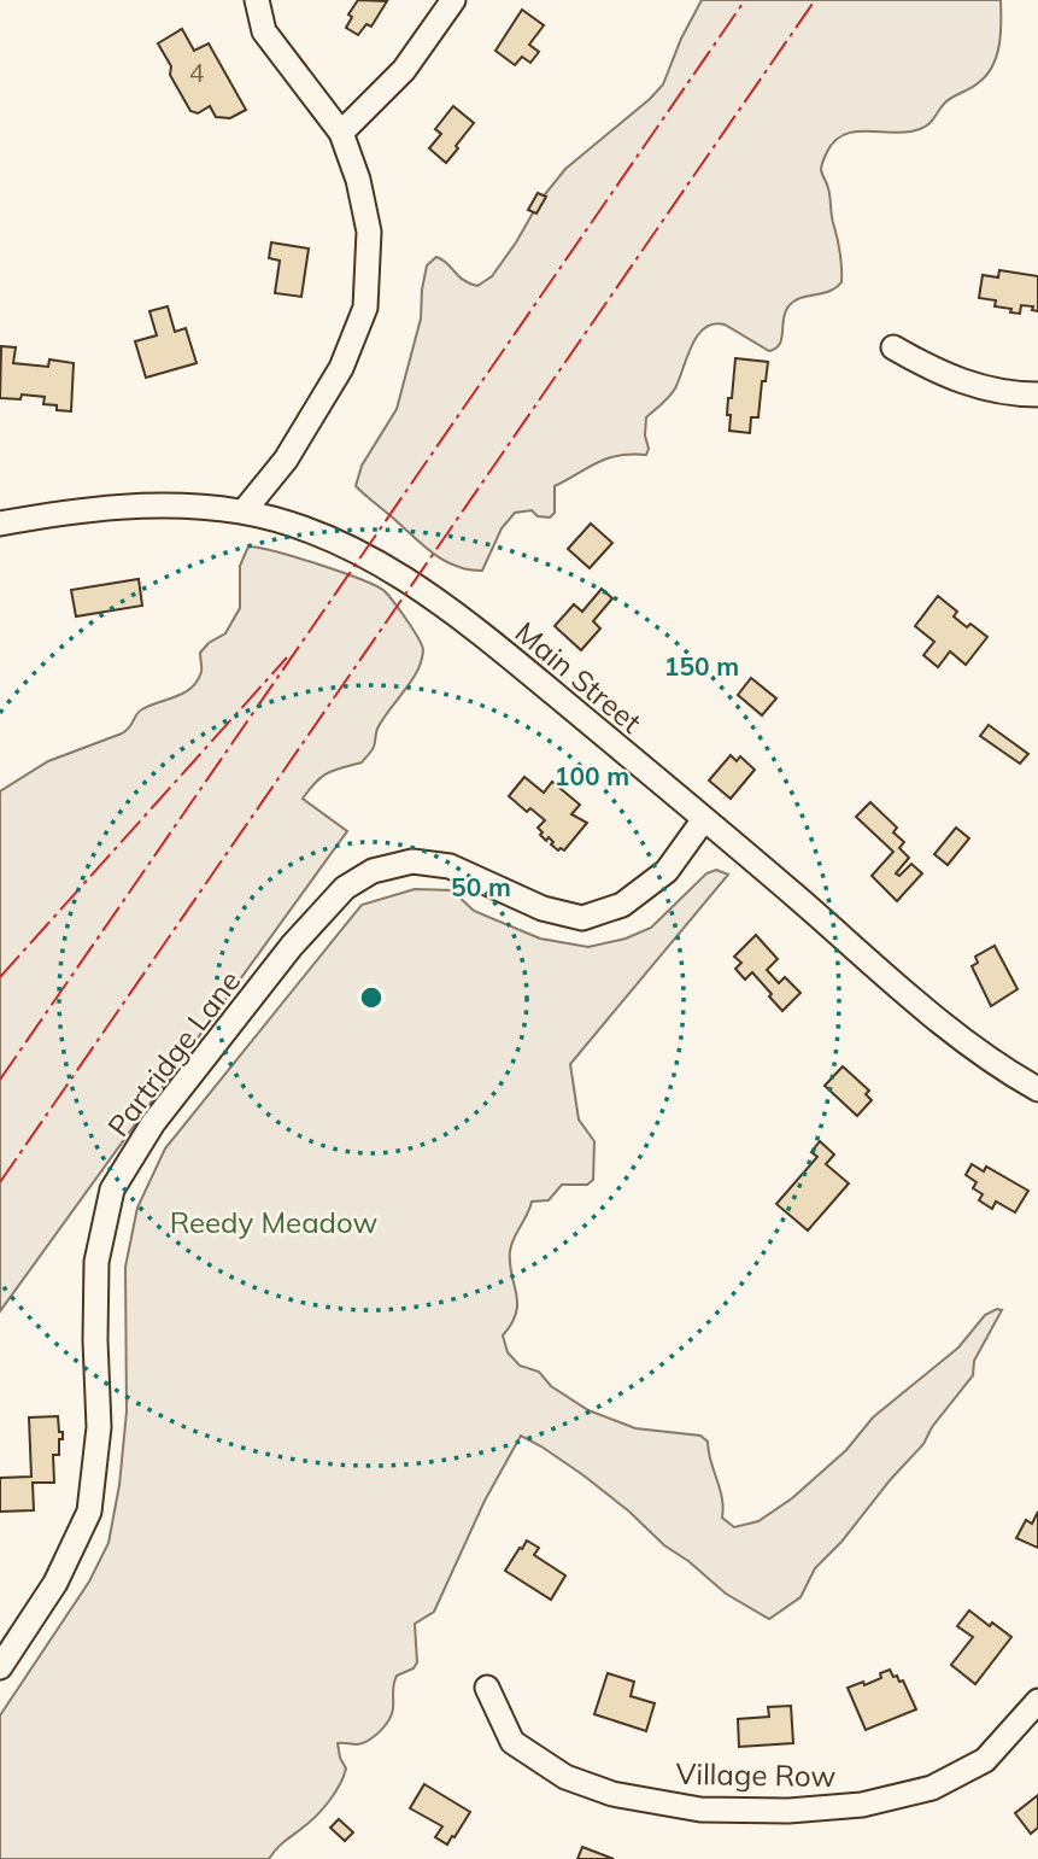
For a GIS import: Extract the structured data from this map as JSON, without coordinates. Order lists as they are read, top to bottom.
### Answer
{
  "streets": {
    "street": ["Main Street", "Partridge Lane", "Village Row"]
  },
  "crossings": [
    ["Main Street", "Partridge Lane"]
  ],
  "parks": ["Reedy Meadow"],
  "house_numbers": ["4"],
  "rings": ["150 m", "100 m", "50 m"]
}
